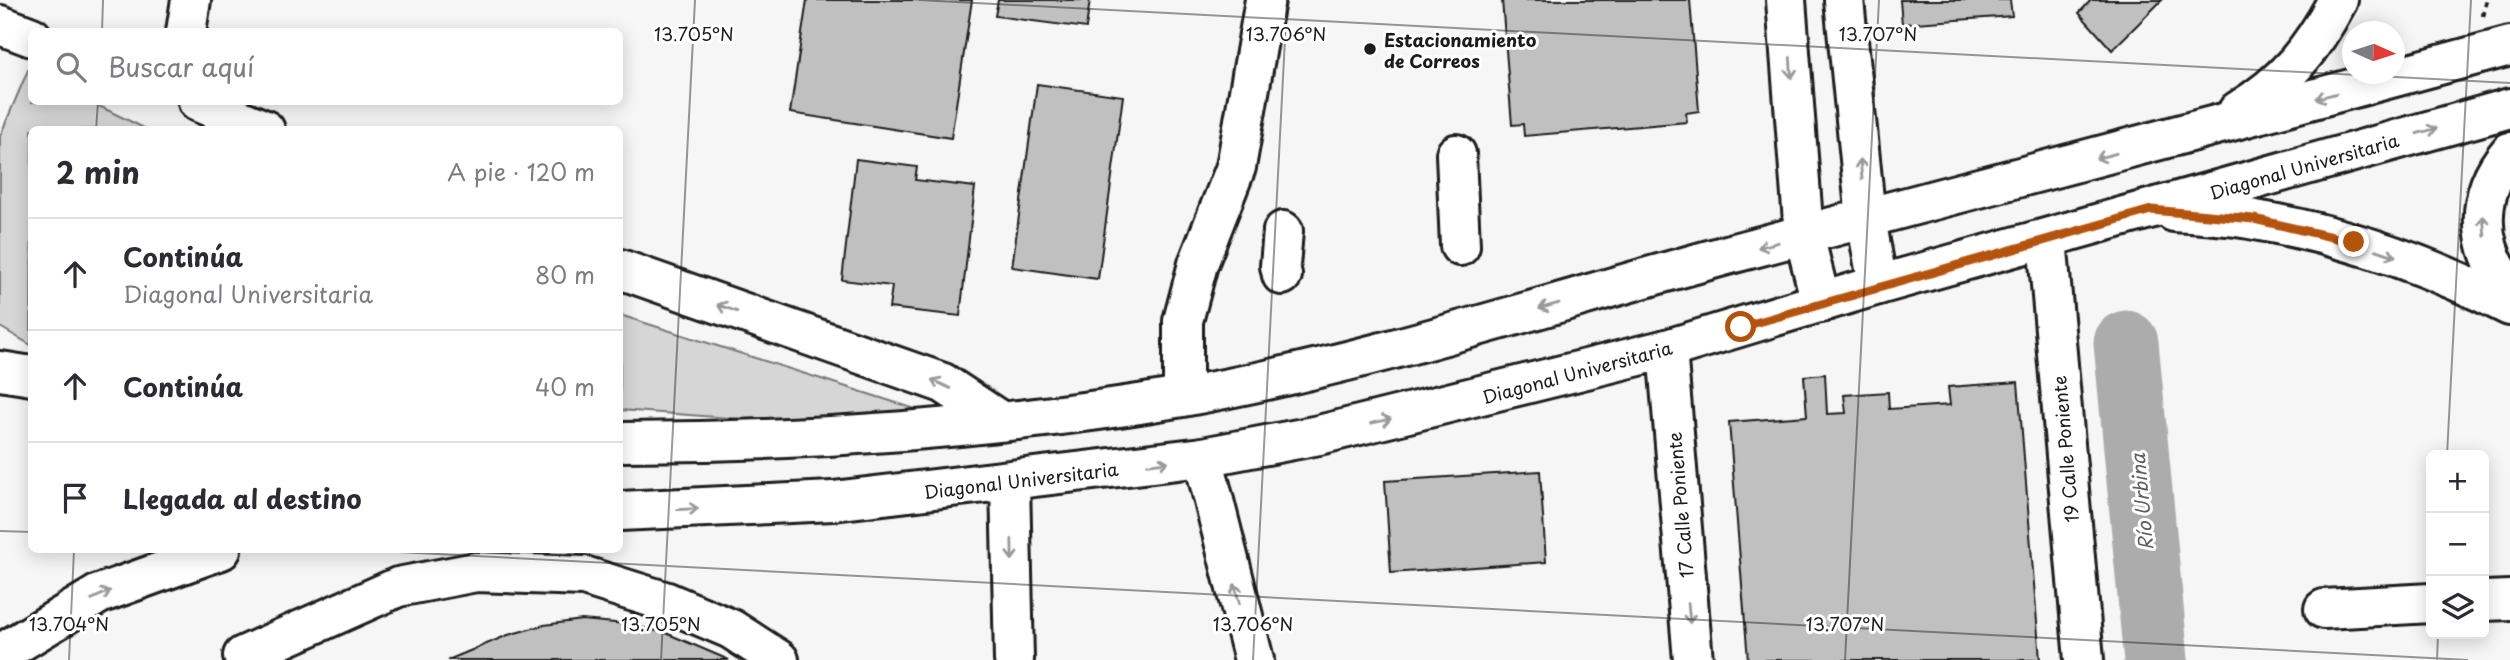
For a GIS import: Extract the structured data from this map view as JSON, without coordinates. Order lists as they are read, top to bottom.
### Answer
{
  "streets": {
    "main road": ["Diagonal Universitaria", "19 Calle Poniente", "17 Calle Poniente"]
  },
  "crossings": [
    ["Diagonal Universitaria", "19 Calle Poniente"],
    ["Diagonal Universitaria", "17 Calle Poniente"]
  ],
  "one_way": ["17 Calle Poniente"],
  "water": ["Río Urbina"],
  "places": ["Estacionamiento de Correos"],
  "north": "right",
  "page": {
    "search": "Buscar aquí",
    "heading": ["2 min", "A pie · 120 m"],
    "list": [
      ["Continúa", "Diagonal Universitaria", "80 m"],
      ["Continúa", "40 m"],
      "Llegada al destino"
    ],
    "map_buttons": ["+", "−"]
  },
  "coordinates": [
    "13.705°N",
    "13.706°N",
    "13.707°N",
    "13.704°N"
  ]
}
